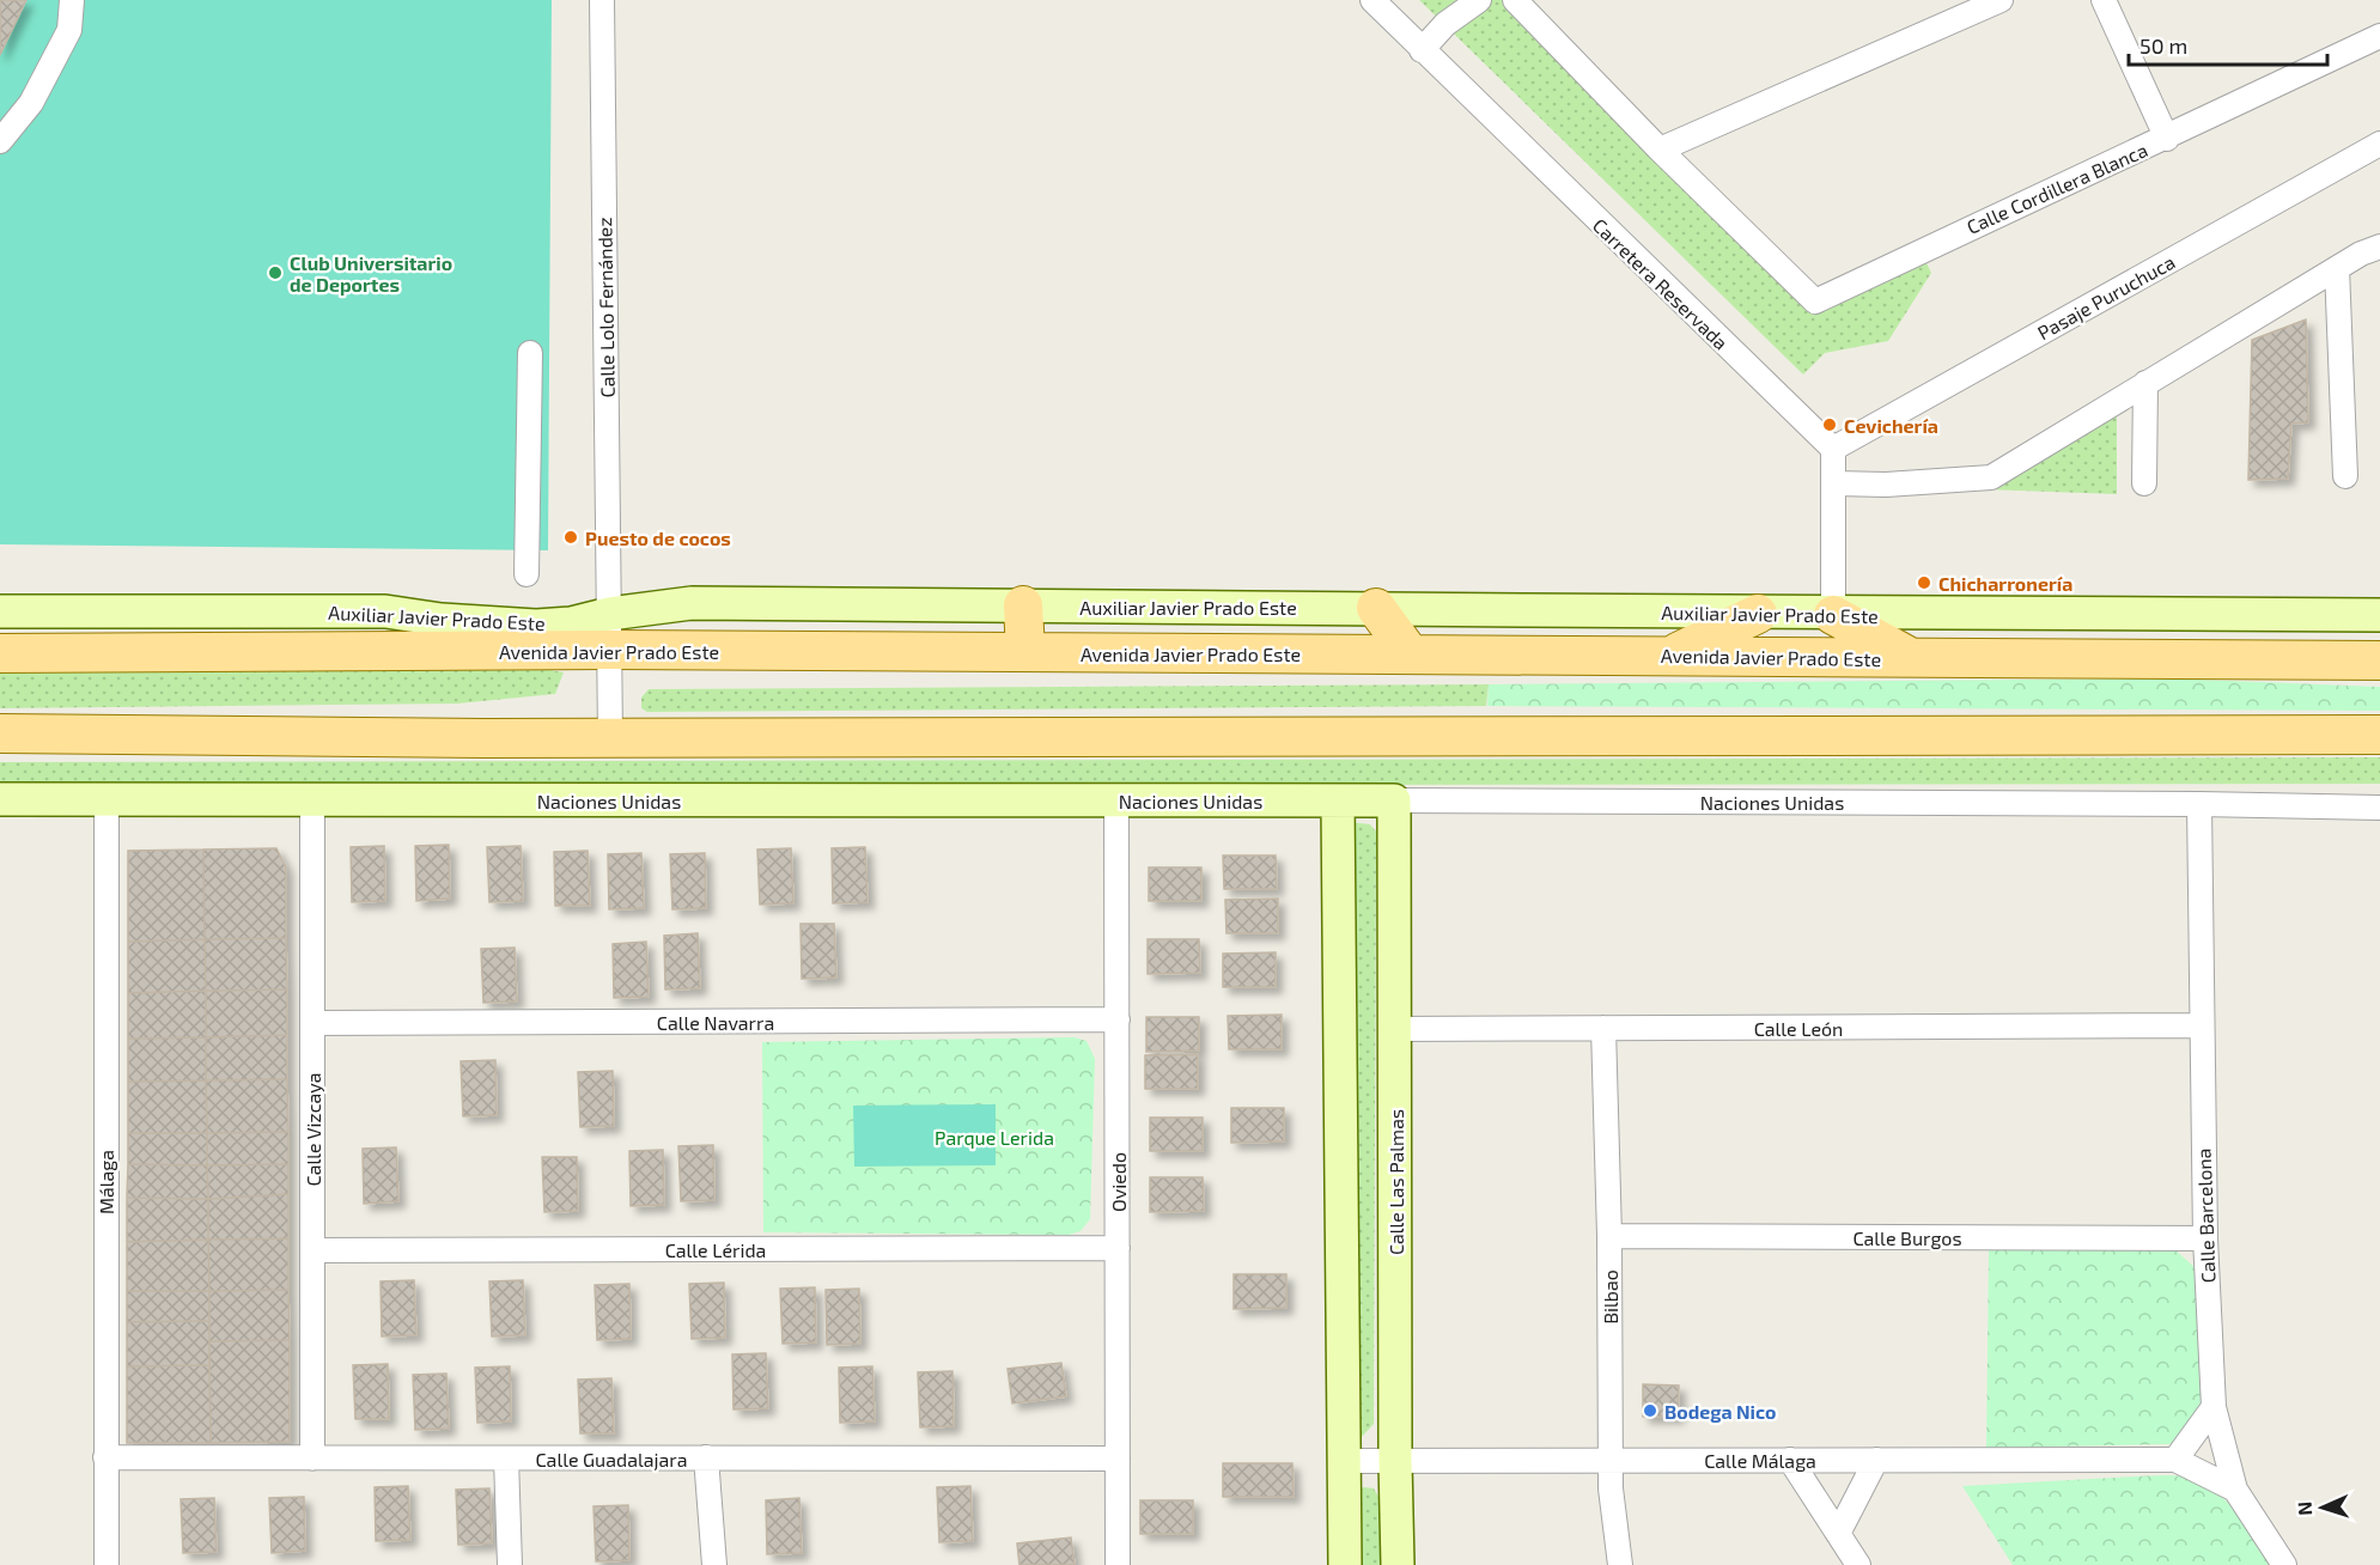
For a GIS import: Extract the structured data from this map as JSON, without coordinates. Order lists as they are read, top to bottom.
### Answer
{
  "streets": {
    "main road": ["Avenida Javier Prado Este"],
    "street": [
      "Calle Cordillera Blanca",
      "Carretera Reservada",
      "Pasaje Puruchuca",
      "Calle Lolo Fernández",
      "Auxiliar Javier Prado Este",
      "Naciones Unidas",
      "Calle Navarra",
      "Calle León",
      "Calle Vizcaya",
      "Málaga",
      "Oviedo",
      "Calle Las Palmas",
      "Calle Barcelona",
      "Calle Burgos",
      "Calle Lérida",
      "Bilbao",
      "Calle Guadalajara",
      "Calle Málaga"
    ]
  },
  "crossings": [
    ["Carretera Reservada", "Pasaje Puruchuca"],
    ["Calle Lolo Fernández", "Auxiliar Javier Prado Este"],
    ["Calle Lolo Fernández", "Avenida Javier Prado Este"],
    ["Auxiliar Javier Prado Este", "Avenida Javier Prado Este"],
    ["Naciones Unidas", "Calle Vizcaya"],
    ["Naciones Unidas", "Málaga"],
    ["Naciones Unidas", "Oviedo"],
    ["Naciones Unidas", "Calle Las Palmas"],
    ["Naciones Unidas", "Calle Barcelona"],
    ["Calle Navarra", "Calle Vizcaya"],
    ["Calle Navarra", "Oviedo"],
    ["Calle León", "Calle Las Palmas"],
    ["Calle León", "Calle Barcelona"],
    ["Calle León", "Bilbao"],
    ["Calle Vizcaya", "Calle Lérida"],
    ["Calle Vizcaya", "Calle Guadalajara"],
    ["Málaga", "Calle Guadalajara"],
    ["Oviedo", "Calle Lérida"],
    ["Oviedo", "Calle Guadalajara"],
    ["Calle Las Palmas", "Calle Málaga"],
    ["Calle Barcelona", "Calle Burgos"],
    ["Calle Burgos", "Bilbao"],
    ["Bilbao", "Calle Málaga"]
  ],
  "parks": ["Parque Lerida"],
  "places": [
    "Club Universitario de Deportes",
    "Cevichería",
    "Puesto de cocos",
    "Chicharronería",
    "Bodega Nico"
  ],
  "scale_bar": "50 m",
  "north": "left"
}
